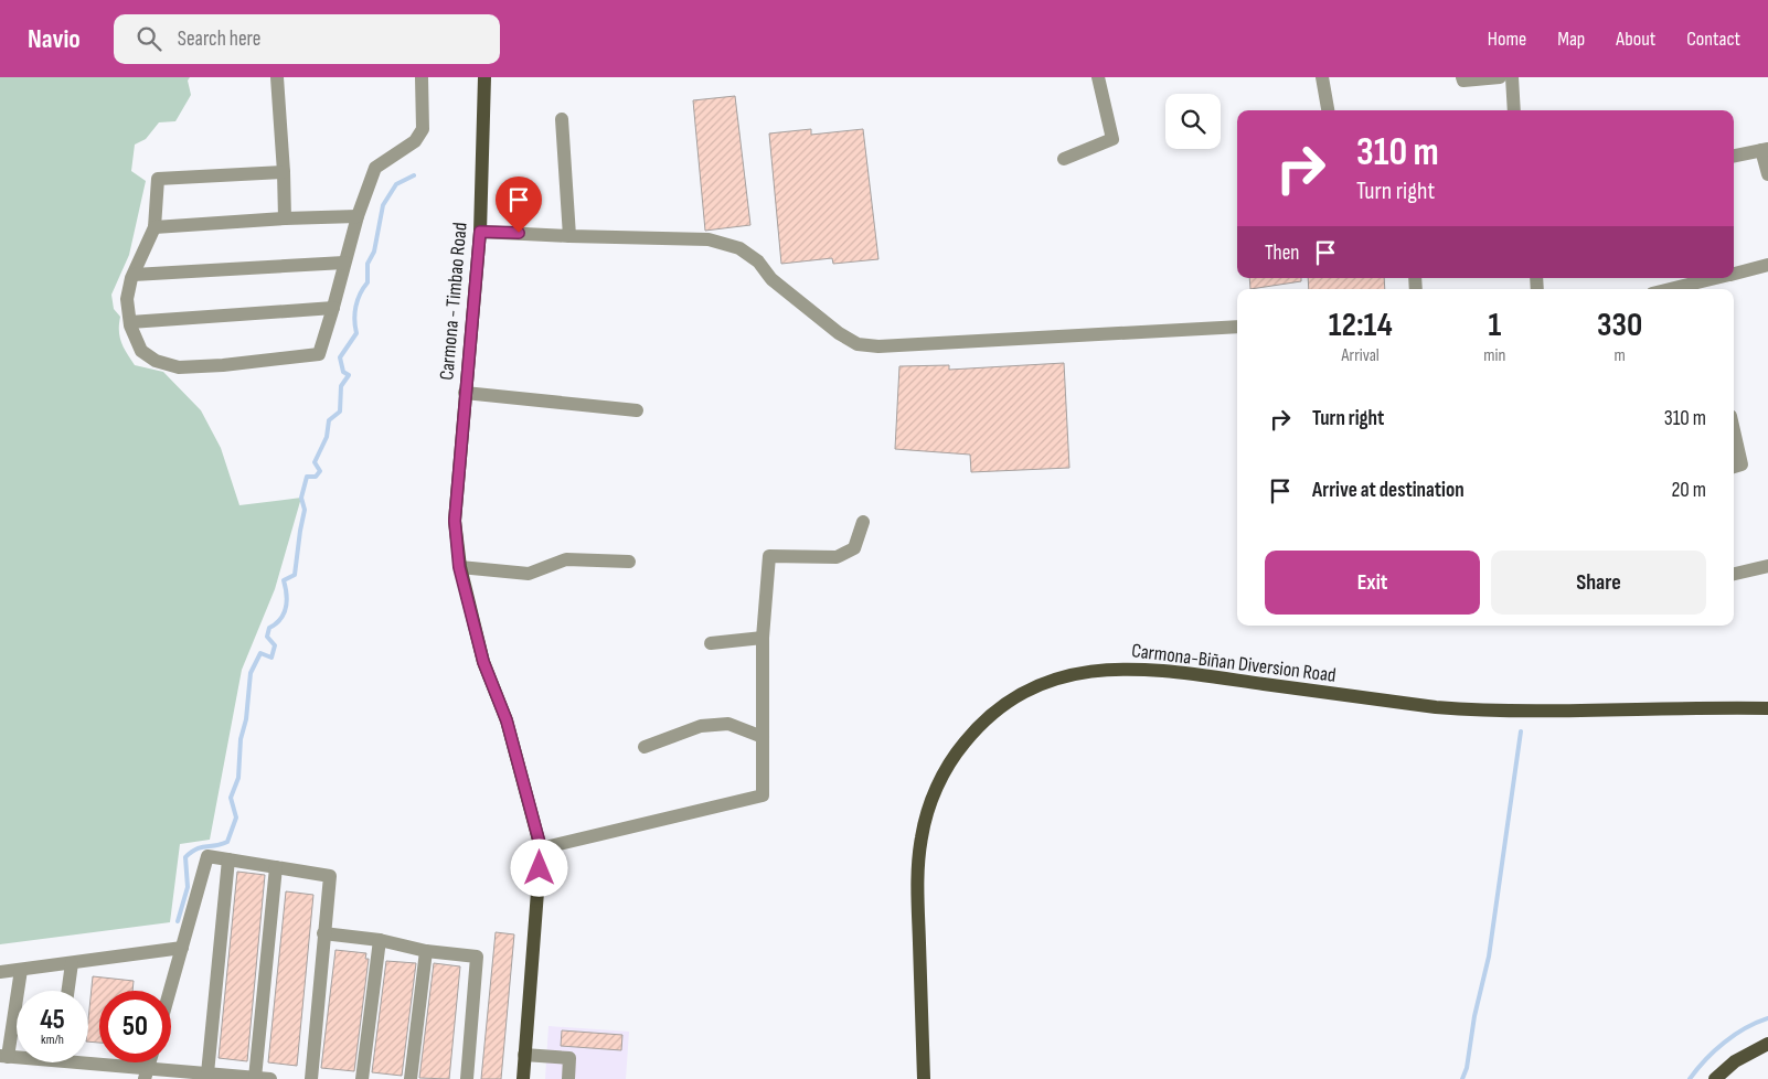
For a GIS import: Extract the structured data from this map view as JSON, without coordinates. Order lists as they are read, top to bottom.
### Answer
{
  "streets": {
    "main road": ["Carmona - Timbao Road", "Carmona-Biñan Diversion Road"]
  },
  "page": {
    "header": "Navio",
    "search": "Search here",
    "nav": [
      "Home",
      "Map",
      "About",
      "Contact"
    ],
    "turn": ["310 m", "Turn right"],
    "then": "Then",
    "eta": [
      "12:14",
      "Arrival",
      "1",
      "min",
      "330",
      "m"
    ],
    "list": [
      {
        "name": "Turn right",
        "value": "310 m"
      },
      {
        "name": "Arrive at destination",
        "value": "20 m"
      }
    ],
    "buttons": ["Exit", "Share"],
    "speed": "45 km/h",
    "limit": "50"
  }
}
